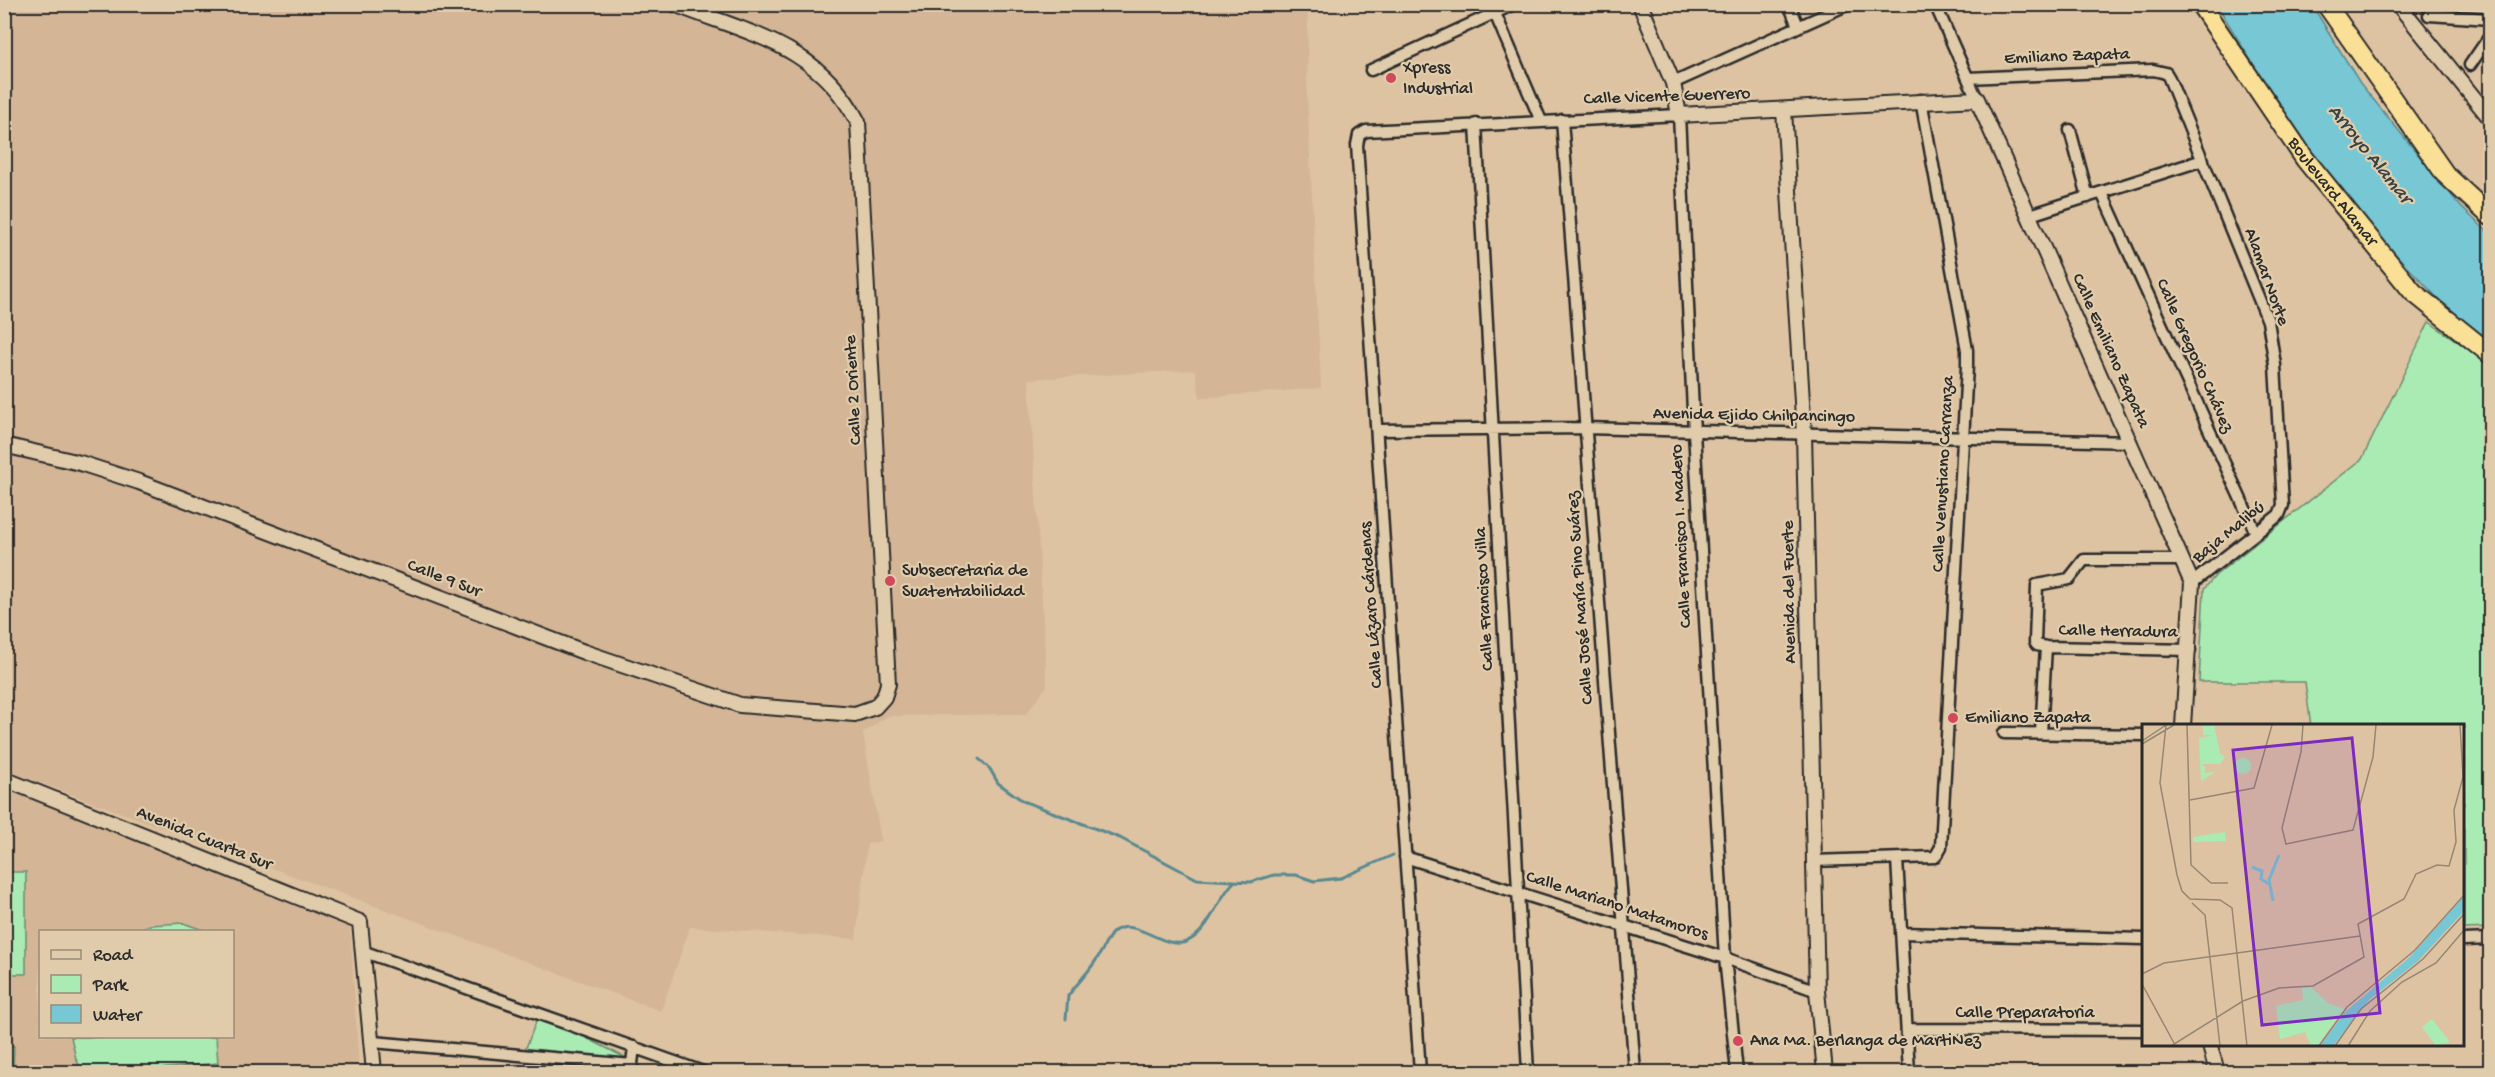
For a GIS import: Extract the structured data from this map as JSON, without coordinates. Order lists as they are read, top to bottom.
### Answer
{
  "streets": {
    "highway": ["Boulevard Alamar"],
    "street": [
      "Emiliano Zapata",
      "Calle Vicente Guerrero",
      "Alamar Norte",
      "Calle Emiliano Zapata",
      "Calle Gregorio Chávez",
      "Calle 2 Oriente",
      "Avenida Ejido Chilpancingo",
      "Calle Venustiano Carranza",
      "Baja Malibú",
      "Calle Francisco I. Madero",
      "Calle 9 Sur",
      "Avenida del Fuerte",
      "Calle José María Pino Suárez",
      "Calle Francisco Villa",
      "Calle Lázaro Cárdenas",
      "Calle Herradura",
      "Avenida Cuarta Sur",
      "Calle Mariano Matamoros",
      "Calle Preparatoria"
    ]
  },
  "crossings": [
    ["Emiliano Zapata", "Alamar Norte"],
    ["Emiliano Zapata", "Calle Emiliano Zapata"],
    ["Calle Vicente Guerrero", "Calle Emiliano Zapata"],
    ["Calle Vicente Guerrero", "Calle Venustiano Carranza"],
    ["Calle Vicente Guerrero", "Calle Francisco I. Madero"],
    ["Calle Vicente Guerrero", "Avenida del Fuerte"],
    ["Calle Vicente Guerrero", "Calle José María Pino Suárez"],
    ["Calle Vicente Guerrero", "Calle Francisco Villa"],
    ["Calle Vicente Guerrero", "Calle Lázaro Cárdenas"],
    ["Alamar Norte", "Baja Malibú"],
    ["Calle Emiliano Zapata", "Avenida Ejido Chilpancingo"],
    ["Calle Emiliano Zapata", "Baja Malibú"],
    ["Calle Emiliano Zapata", "Calle Herradura"],
    ["Calle Gregorio Chávez", "Baja Malibú"],
    ["Calle 2 Oriente", "Calle 9 Sur"],
    ["Avenida Ejido Chilpancingo", "Calle Venustiano Carranza"],
    ["Avenida Ejido Chilpancingo", "Calle Francisco I. Madero"],
    ["Avenida Ejido Chilpancingo", "Avenida del Fuerte"],
    ["Avenida Ejido Chilpancingo", "Calle José María Pino Suárez"],
    ["Avenida Ejido Chilpancingo", "Calle Francisco Villa"],
    ["Avenida Ejido Chilpancingo", "Calle Lázaro Cárdenas"],
    ["Calle Francisco I. Madero", "Calle Mariano Matamoros"],
    ["Avenida del Fuerte", "Calle Mariano Matamoros"],
    ["Calle José María Pino Suárez", "Calle Mariano Matamoros"],
    ["Calle Francisco Villa", "Calle Mariano Matamoros"],
    ["Calle Lázaro Cárdenas", "Calle Mariano Matamoros"]
  ],
  "water": ["Arroyo Alamar"],
  "places": [
    "Xpress Industrial",
    "Subsecretaria de Suatentabilidad",
    "Emiliano Zapata",
    "Ana Ma. Berlanga de MartiNez"
  ],
  "legend": ["Road", "Park", "Water"]
}
